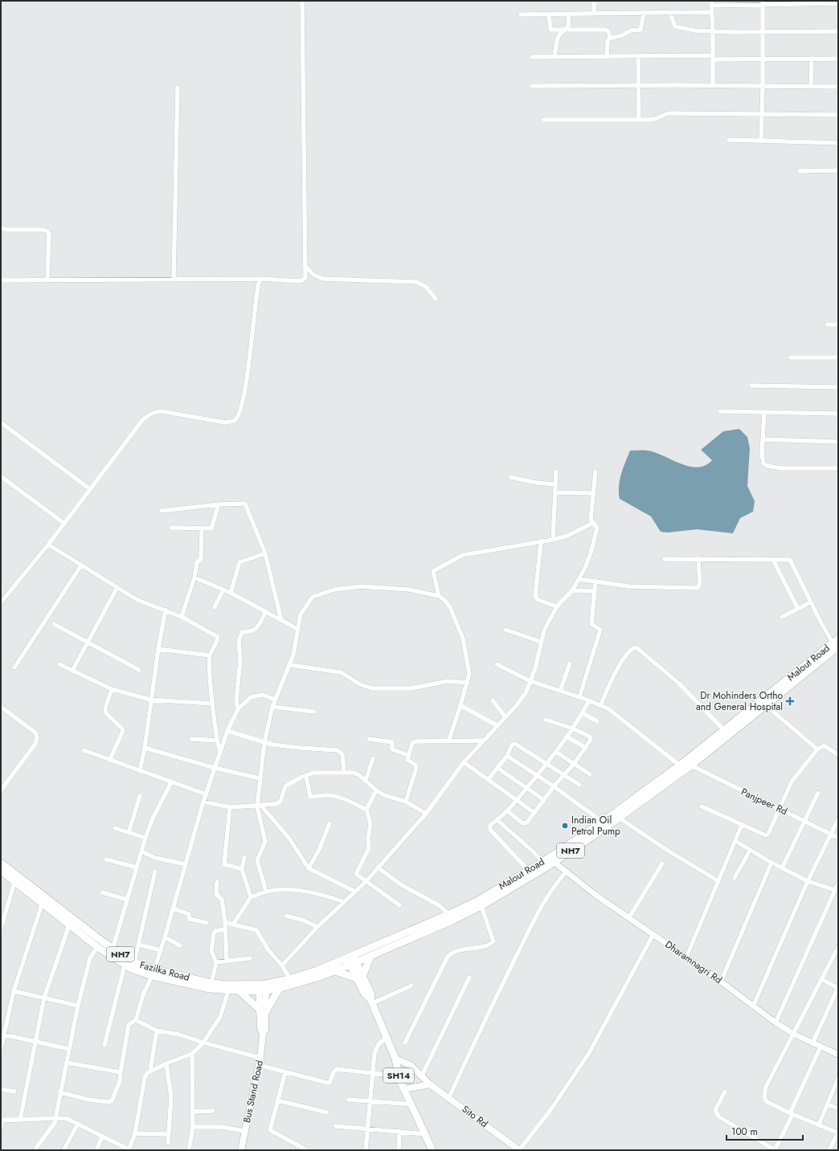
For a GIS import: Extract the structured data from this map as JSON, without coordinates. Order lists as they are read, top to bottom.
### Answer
{
  "streets": {
    "main road": [
      "Malout Road",
      "NH7",
      "Fazilka Road",
      "SH14",
      "Bus Stand Road",
      "Sito Rd"
    ],
    "street": ["Panjpeer Rd", "Dharamnagri Rd"]
  },
  "crossings": [
    ["Malout Road", "Panjpeer Rd"],
    ["Malout Road", "Dharamnagri Rd"],
    ["Malout Road", "Fazilka Road"],
    ["Malout Road", "SH14"],
    ["Malout Road", "Bus Stand Road"],
    ["Fazilka Road", "Bus Stand Road"],
    ["SH14", "Sito Rd"]
  ],
  "places": {
    "health": ["Dr Mohinders Ortho and General Hospital"],
    "other": ["Indian Oil Petrol Pump"]
  },
  "scale_bar": "100 m"
}
